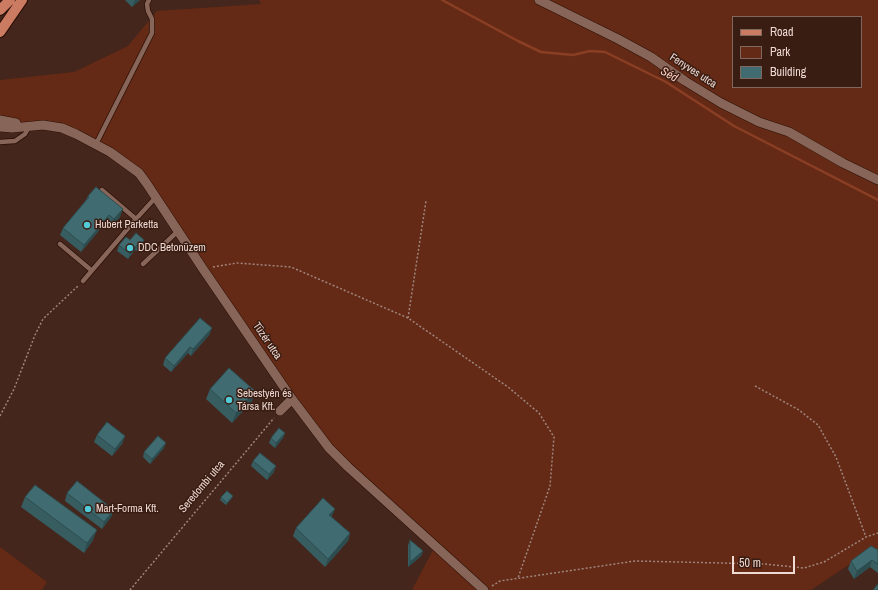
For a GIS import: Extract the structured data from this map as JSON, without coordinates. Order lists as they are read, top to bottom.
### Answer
{
  "streets": {
    "street": ["Fenyves utca", "Tüzér utca"],
    "path": ["Seredombi utca"]
  },
  "water": ["Séd"],
  "places": [
    "Hubert Parketta",
    "DDC Betonüzem",
    "Sebestyén és Társa Kft.",
    "Mart-Forma Kft."
  ],
  "legend": ["Road", "Park", "Building"],
  "scale_bar": "50 m"
}
